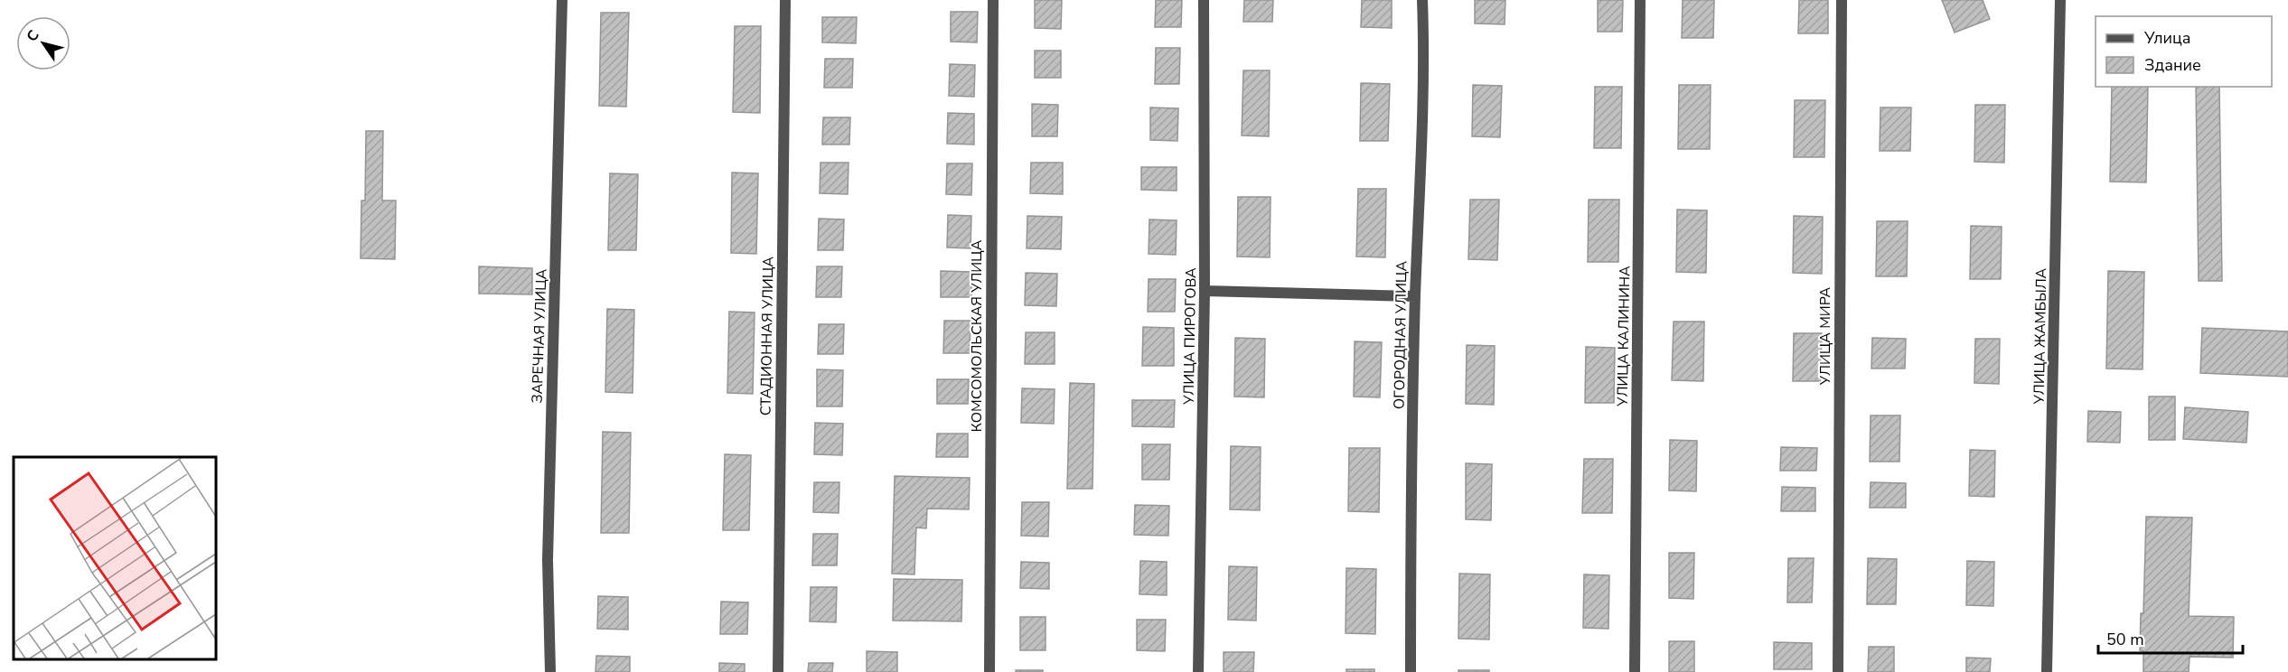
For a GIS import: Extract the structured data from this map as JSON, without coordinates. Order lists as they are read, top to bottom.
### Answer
{
  "streets": {
    "street": [
      "ОГОРОДНАЯ УЛИЦА",
      "ЗАРЕЧНАЯ УЛИЦА",
      "СТАДИОННАЯ УЛИЦА",
      "КОМСОМОЛЬСКАЯ УЛИЦА",
      "УЛИЦА ПИРОГОВА",
      "УЛИЦА КАЛИНИНА",
      "УЛИЦА МИРА",
      "УЛИЦА ЖАМБЫЛА"
    ]
  },
  "legend": ["Улица", "Здание"],
  "scale_bar": "50 m",
  "north": "top left"
}
